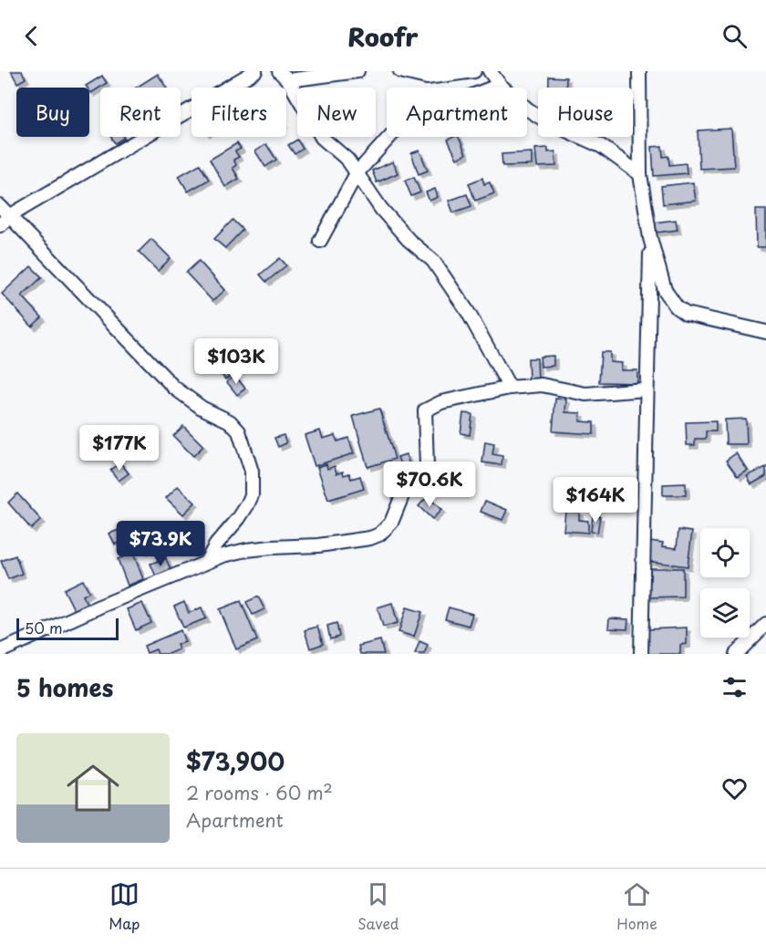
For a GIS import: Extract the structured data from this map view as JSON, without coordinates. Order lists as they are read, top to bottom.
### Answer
{
  "scale_bar": "50 m",
  "page": {
    "header": "Roofr",
    "chip": [
      "Buy",
      "Rent",
      "Filters",
      "New",
      "Apartment",
      "House"
    ],
    "price": [
      "$103K",
      "$177K",
      "$70.6K",
      "$164K",
      "$73.9K"
    ],
    "scale": "50 m",
    "heading": "5 homes",
    "list": [
      {
        "name": "$73,900",
        "note": "2 rooms · 60 m² · Apartment"
      }
    ],
    "tabs": ["Map", "Saved", "Home"]
  }
}
